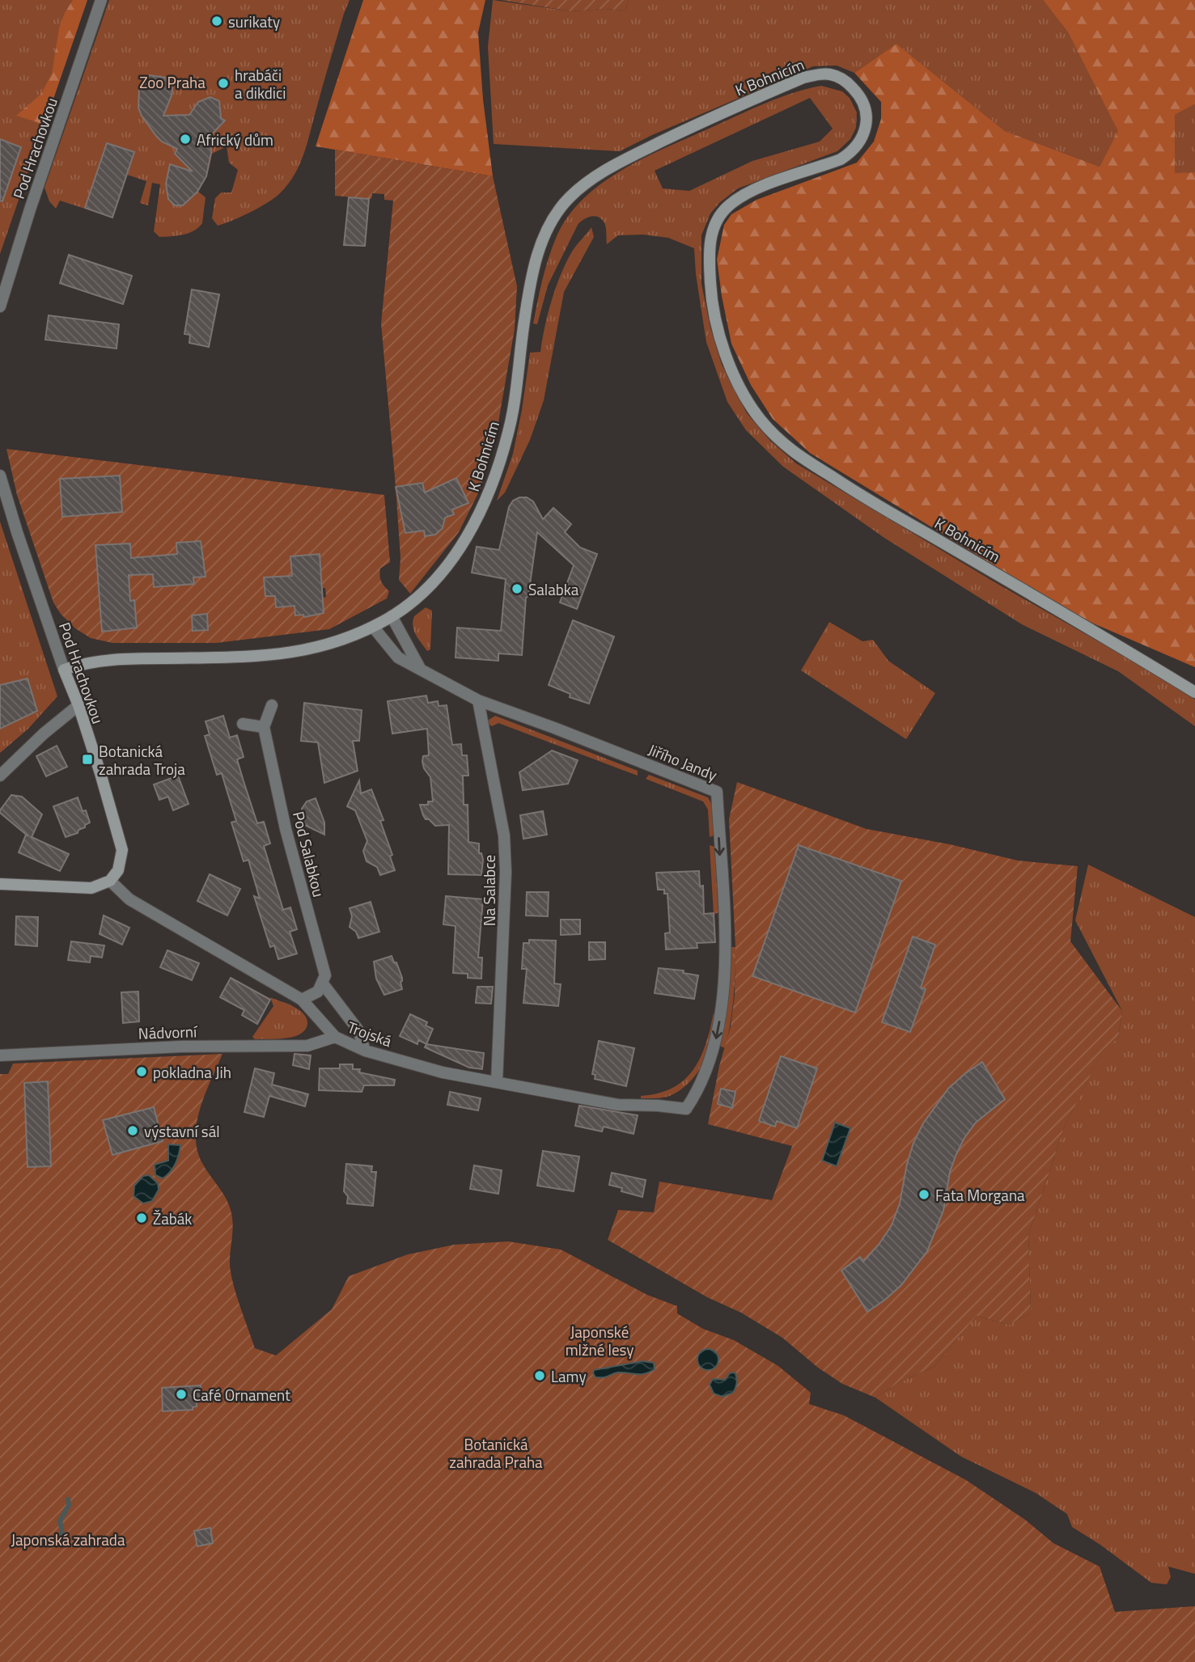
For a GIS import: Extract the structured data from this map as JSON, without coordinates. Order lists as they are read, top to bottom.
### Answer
{
  "streets": {
    "street": [
      "K Bohnicím",
      "Pod Hrachovkou",
      "Jiřího Jandy",
      "Pod Salabkou",
      "Na Salabce",
      "Nádvorní",
      "Trojská"
    ]
  },
  "crossings": [
    ["K Bohnicím", "Pod Hrachovkou"],
    ["K Bohnicím", "Jiřího Jandy"],
    ["Pod Hrachovkou", "Trojská"],
    ["Jiřího Jandy", "Na Salabce"],
    ["Jiřího Jandy", "Trojská"],
    ["Na Salabce", "Trojská"],
    ["Nádvorní", "Trojská"]
  ],
  "one_way": ["Jiřího Jandy"],
  "parks": [
    "Zoo Praha",
    "Japonské mlžné lesy",
    "Botanická zahrada Praha",
    "Japonská zahrada"
  ],
  "places": {
    "other": [
      "surikaty",
      "hrabáči a dikdici",
      "Africký dům",
      "Salabka",
      "pokladna Jih",
      "výstavní sál",
      "Fata Morgana",
      "Žabák",
      "Lamy",
      "Café Ornament"
    ],
    "transit": ["Botanická zahrada Troja"]
  }
}
